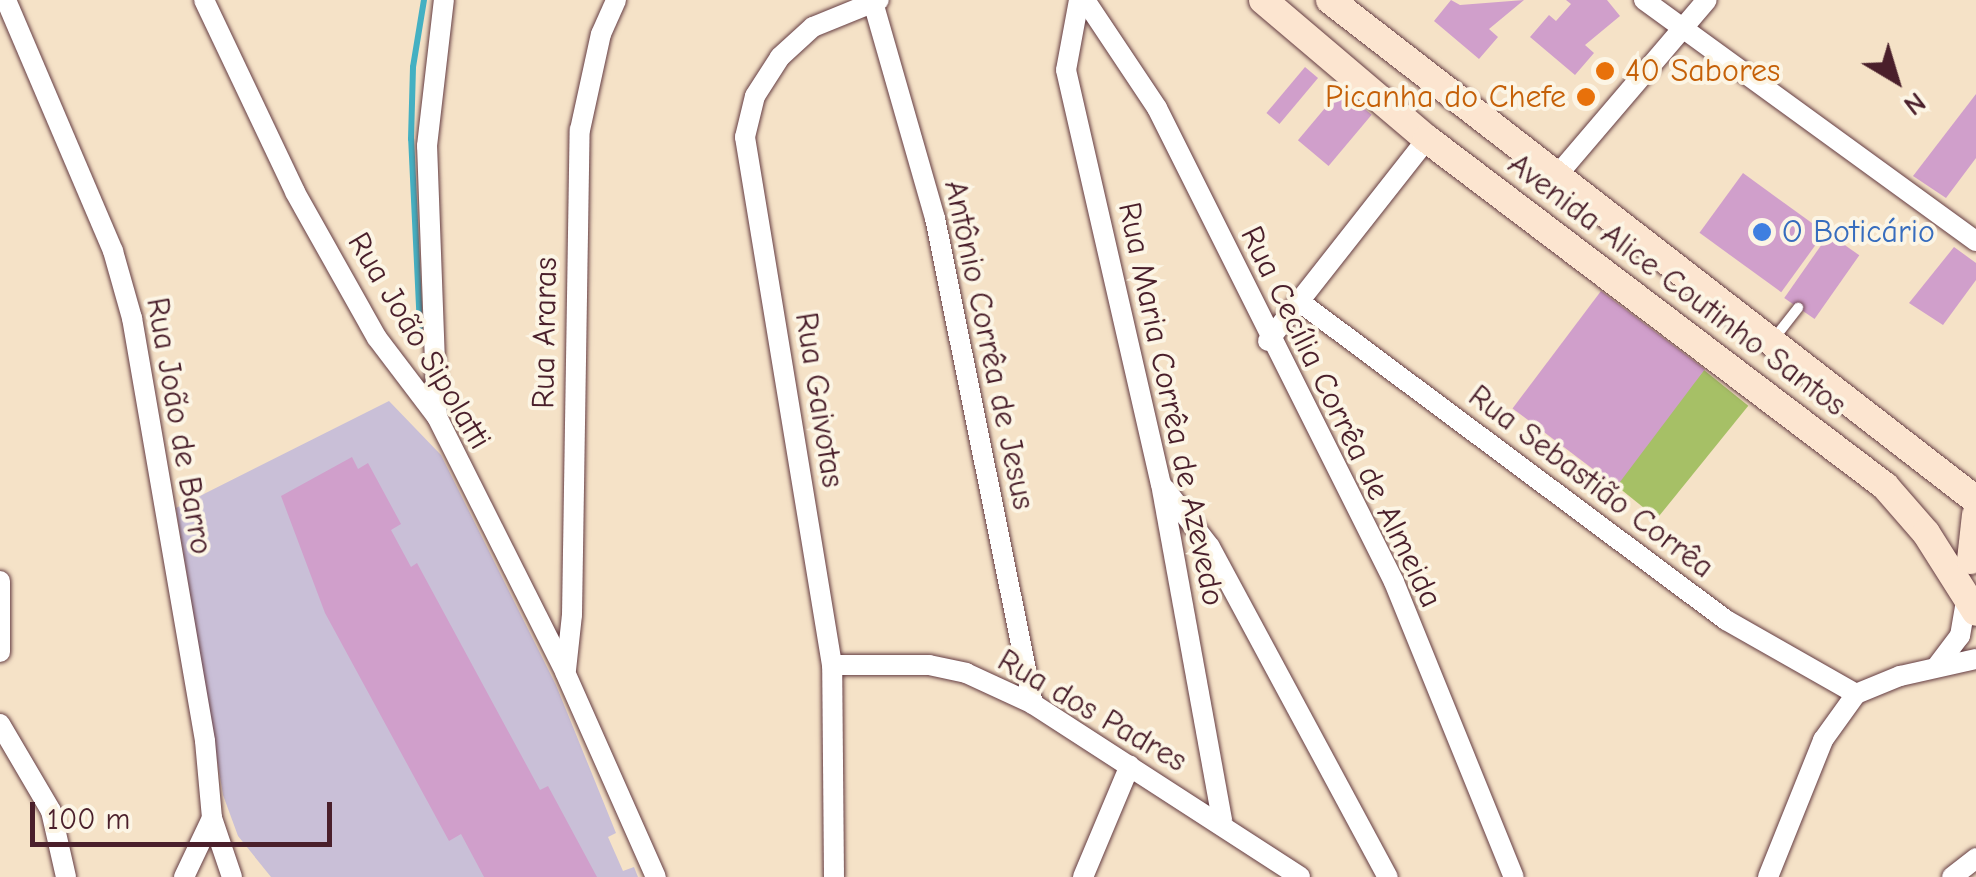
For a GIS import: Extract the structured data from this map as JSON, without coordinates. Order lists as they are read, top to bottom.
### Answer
{
  "streets": {
    "main road": ["Avenida Alice Coutinho Santos"],
    "street": [
      "Rua Araras",
      "Rua João Sipolatti",
      "Antônio Corrêa de Jesus",
      "Rua Gaivotas",
      "Rua Maria Corrêa de Azevedo",
      "Rua Cecília Corrêa de Almeida",
      "Rua João de Barro",
      "Rua Sebastião Corrêa",
      "Rua dos Padres"
    ]
  },
  "crossings": [
    ["Rua Araras", "Rua João Sipolatti"],
    ["Antônio Corrêa de Jesus", "Rua Gaivotas"],
    ["Antônio Corrêa de Jesus", "Rua dos Padres"],
    ["Rua Gaivotas", "Rua dos Padres"],
    ["Rua Maria Corrêa de Azevedo", "Rua Cecília Corrêa de Almeida"],
    ["Rua Maria Corrêa de Azevedo", "Rua dos Padres"]
  ],
  "places": ["40 Sabores", "Picanha do Chefe", "O Boticário"],
  "scale_bar": "100 m",
  "north": "bottom right"
}
